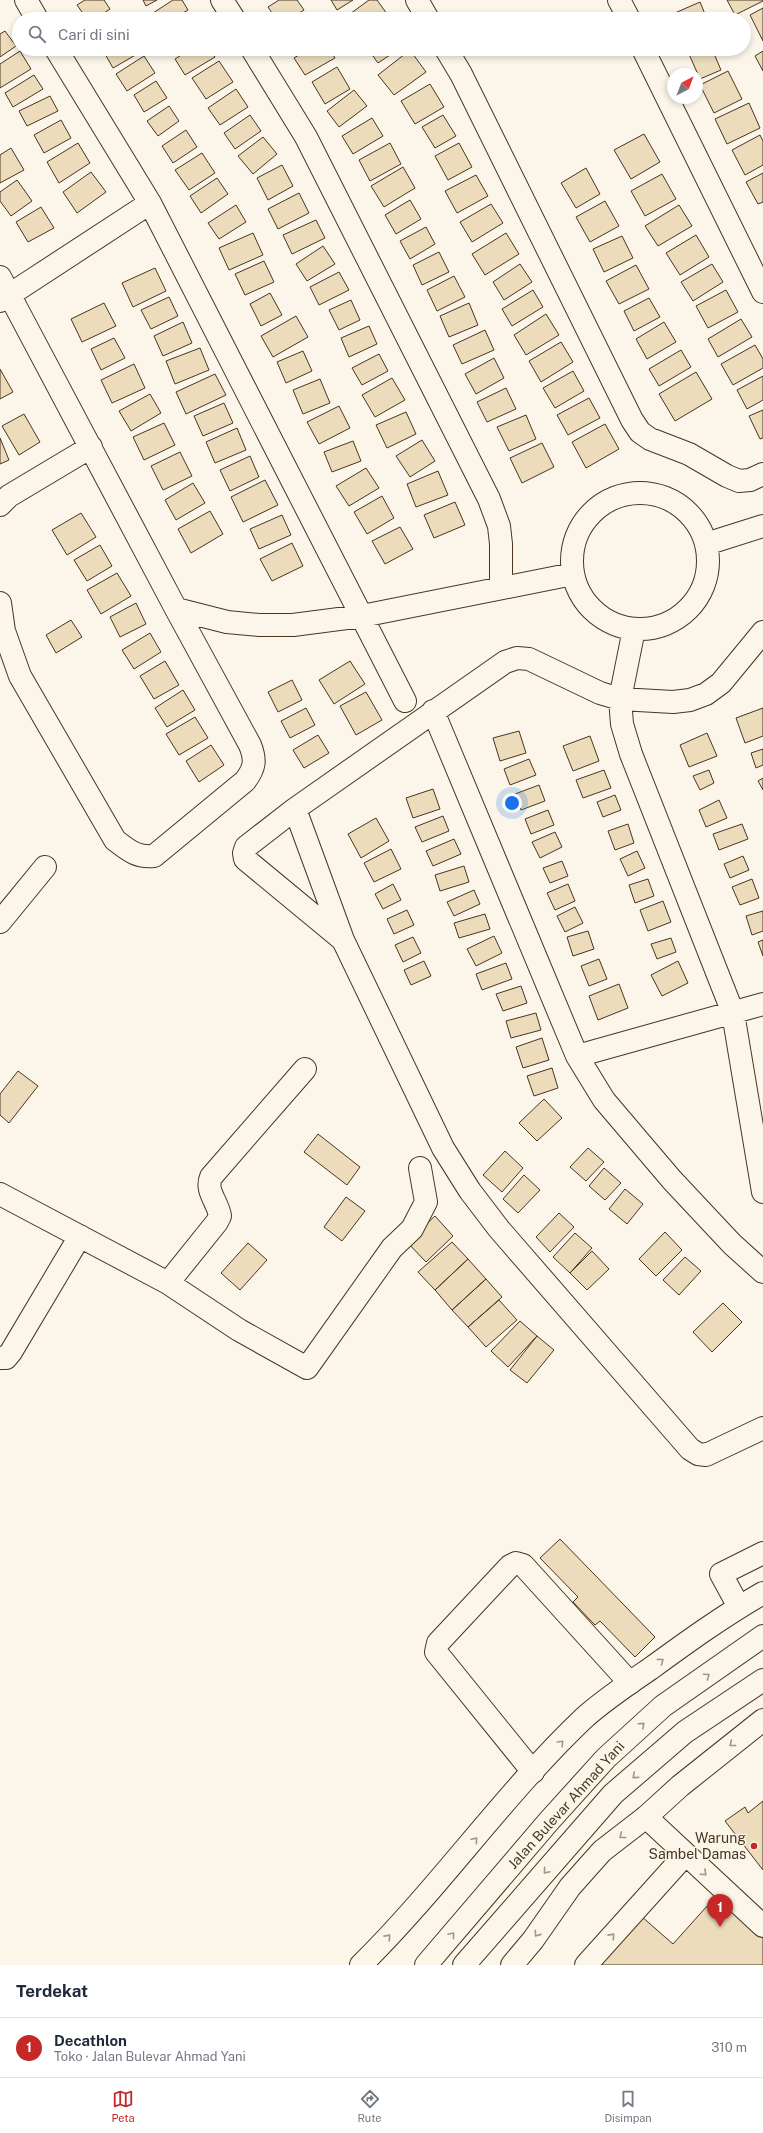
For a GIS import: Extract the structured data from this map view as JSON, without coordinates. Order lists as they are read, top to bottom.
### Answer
{
  "streets": {
    "street": ["Jalan Bulevar Ahmad Yani"]
  },
  "places": ["Warung Sambel Damas"],
  "north": "top right",
  "page": {
    "search": "Cari di sini",
    "pins": "1",
    "heading": "Terdekat",
    "list": [
      {
        "mark": "1",
        "name": "Decathlon",
        "note": "Toko · Jalan Bulevar Ahmad Yani",
        "value": "310 m"
      }
    ],
    "nav": ["Peta", "Rute", "Disimpan"]
  }
}
